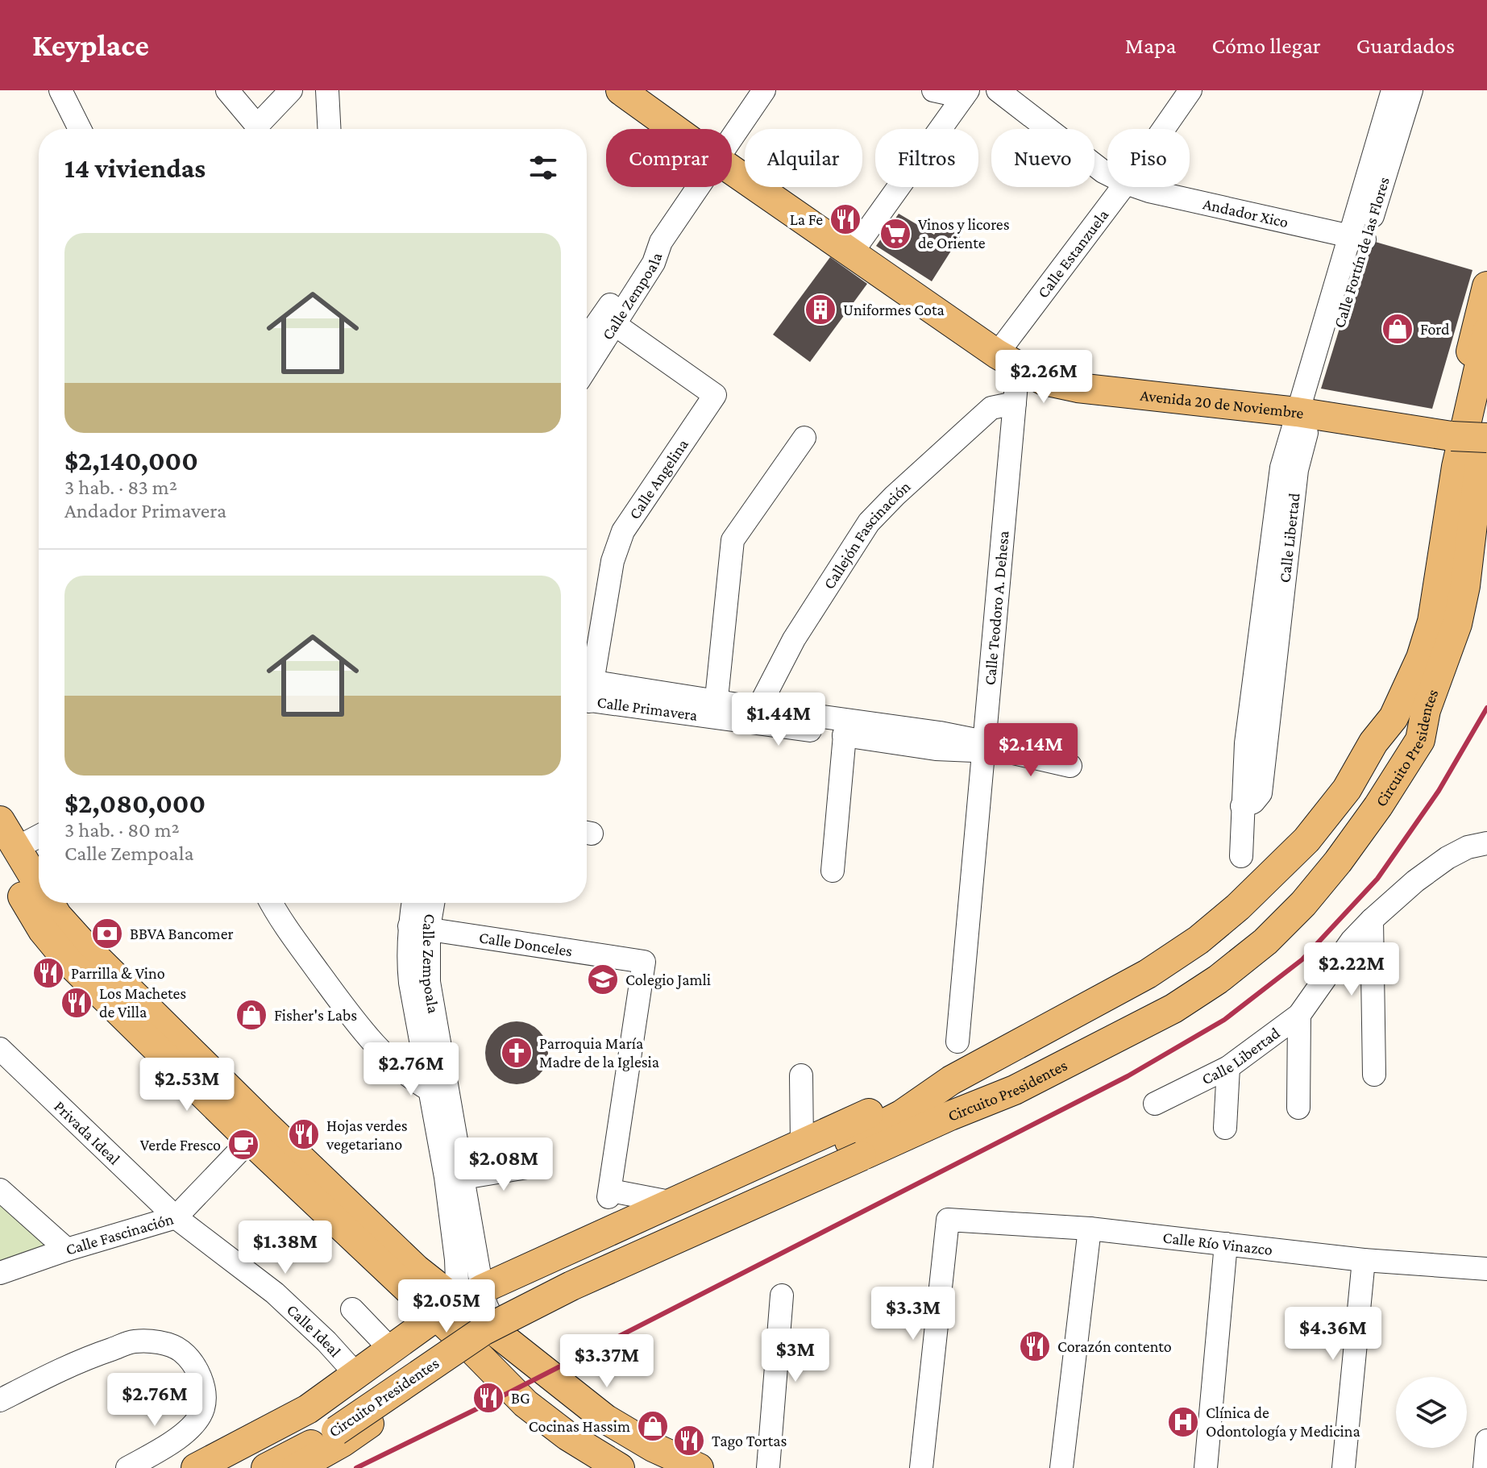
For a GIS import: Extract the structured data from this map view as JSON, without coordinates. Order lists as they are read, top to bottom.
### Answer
{
  "streets": {
    "main road": ["Avenida 20 de Noviembre", "Circuito Presidentes"],
    "street": [
      "Andador Xico",
      "Calle Fortín de las Flores",
      "Calle Estanzuela",
      "Calle Zempoala",
      "Calle Angelina",
      "Callejón Fascinación",
      "Calle Libertad",
      "Calle Teodoro A. Dehesa",
      "Calle Primavera",
      "Calle Donceles",
      "Privada Ideal",
      "Calle Fascinación",
      "Calle Río Vinazco",
      "Calle Ideal"
    ]
  },
  "crossings": [
    ["Andador Xico", "Calle Fortín de las Flores"],
    ["Calle Fortín de las Flores", "Avenida 20 de Noviembre"],
    ["Calle Fortín de las Flores", "Calle Libertad"],
    ["Calle Estanzuela", "Avenida 20 de Noviembre"],
    ["Calle Estanzuela", "Calle Teodoro A. Dehesa"],
    ["Calle Zempoala", "Calle Angelina"],
    ["Calle Zempoala", "Calle Donceles"],
    ["Avenida 20 de Noviembre", "Calle Libertad"],
    ["Avenida 20 de Noviembre", "Calle Teodoro A. Dehesa"],
    ["Callejón Fascinación", "Calle Teodoro A. Dehesa"],
    ["Callejón Fascinación", "Calle Primavera"],
    ["Calle Teodoro A. Dehesa", "Calle Primavera"],
    ["Privada Ideal", "Calle Fascinación"],
    ["Privada Ideal", "Calle Ideal"],
    ["Calle Fascinación", "Calle Ideal"]
  ],
  "places": {
    "restaurant": [
      "La Fe",
      "Parrilla & Vino",
      "Los Machetes de Villa",
      "Hojas verdes vegetariano",
      "Corazón contento",
      "BG",
      "Tago Tortas"
    ],
    "supermarket": ["Vinos y licores de Oriente"],
    "building": ["Uniformes Cota"],
    "shop": ["Ford", "Fisher's Labs", "Cocinas Hassim"],
    "bank": ["BBVA Bancomer"],
    "school or university": ["Colegio Jamli"],
    "church": ["Parroquia María Madre de la Iglesia"],
    "cafe": ["Verde Fresco"],
    "hospital": ["Clínica de Odontología y Medicina"]
  },
  "page": {
    "header": "Keyplace",
    "nav": ["Mapa", "Cómo llegar", "Guardados"],
    "chip": [
      "Comprar",
      "Alquilar",
      "Filtros",
      "Nuevo",
      "Piso"
    ],
    "heading": "14 viviendas",
    "list": [
      {
        "name": "$2,140,000",
        "note": "3 hab. · 83 m² · Andador Primavera"
      },
      {
        "name": "$2,080,000",
        "note": "3 hab. · 80 m² · Calle Zempoala"
      }
    ],
    "price": [
      "$2.26M",
      "$1.44M",
      "$2.14M",
      "$2.22M",
      "$2.76M",
      "$2.53M",
      "$2.08M",
      "$1.38M",
      "$2.05M",
      "$3.3M",
      "$4.36M",
      "$3M",
      "$3.37M",
      "$2.76M"
    ]
  }
}
